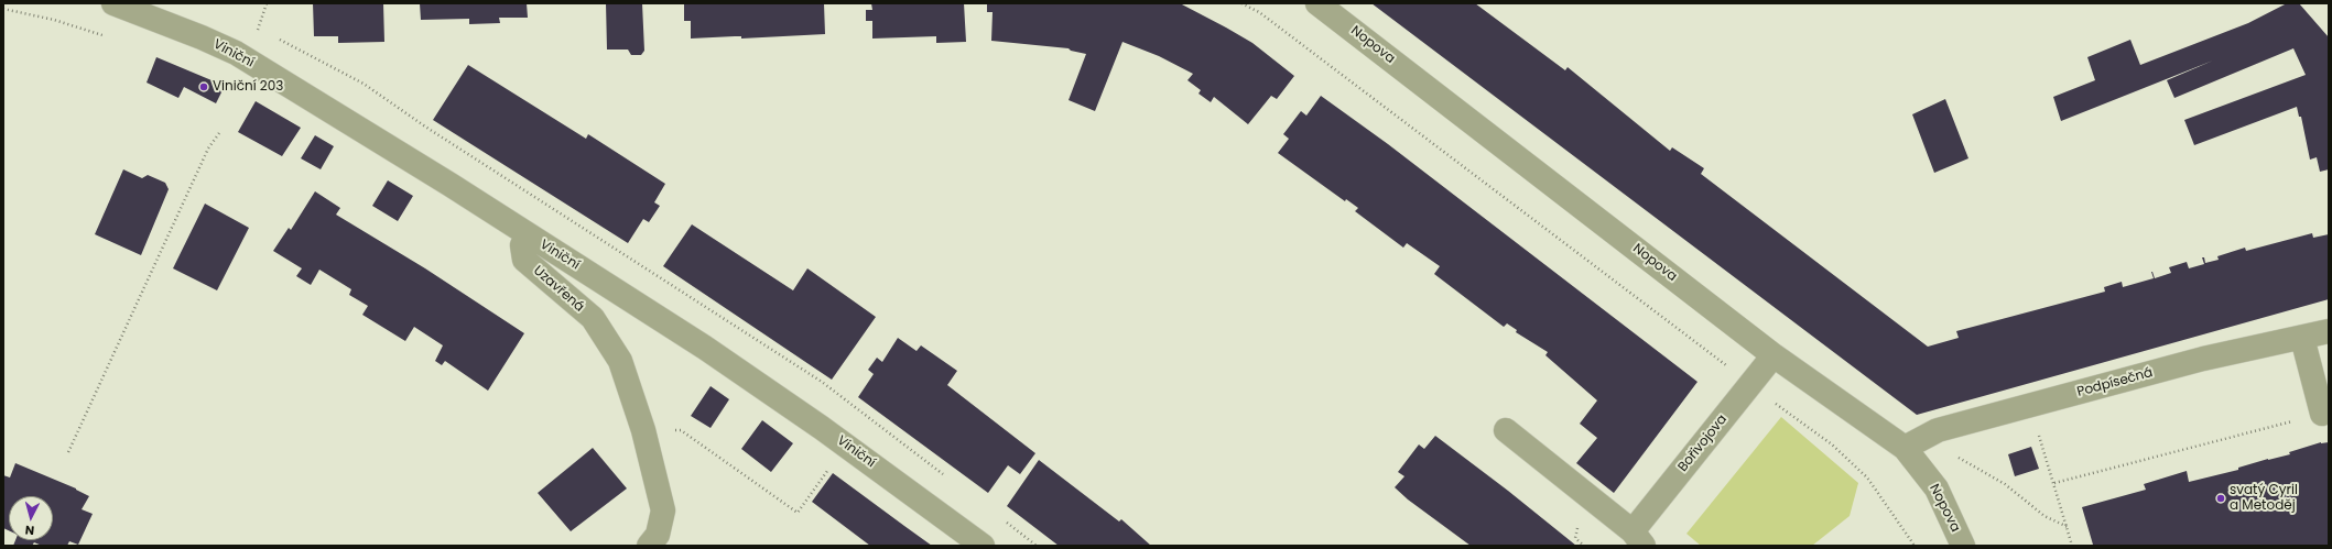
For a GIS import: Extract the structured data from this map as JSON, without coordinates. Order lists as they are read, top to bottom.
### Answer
{
  "streets": {
    "street": [
      "Nopova",
      "Viniční",
      "Uzavřená",
      "Podpísečná",
      "Bořivojova"
    ]
  },
  "crossings": [
    ["Nopova", "Podpísečná"],
    ["Nopova", "Bořivojova"],
    ["Viniční", "Uzavřená"]
  ],
  "places": ["Viniční 203", "svatý Cyril a Metoděj"],
  "north": "bottom"
}
